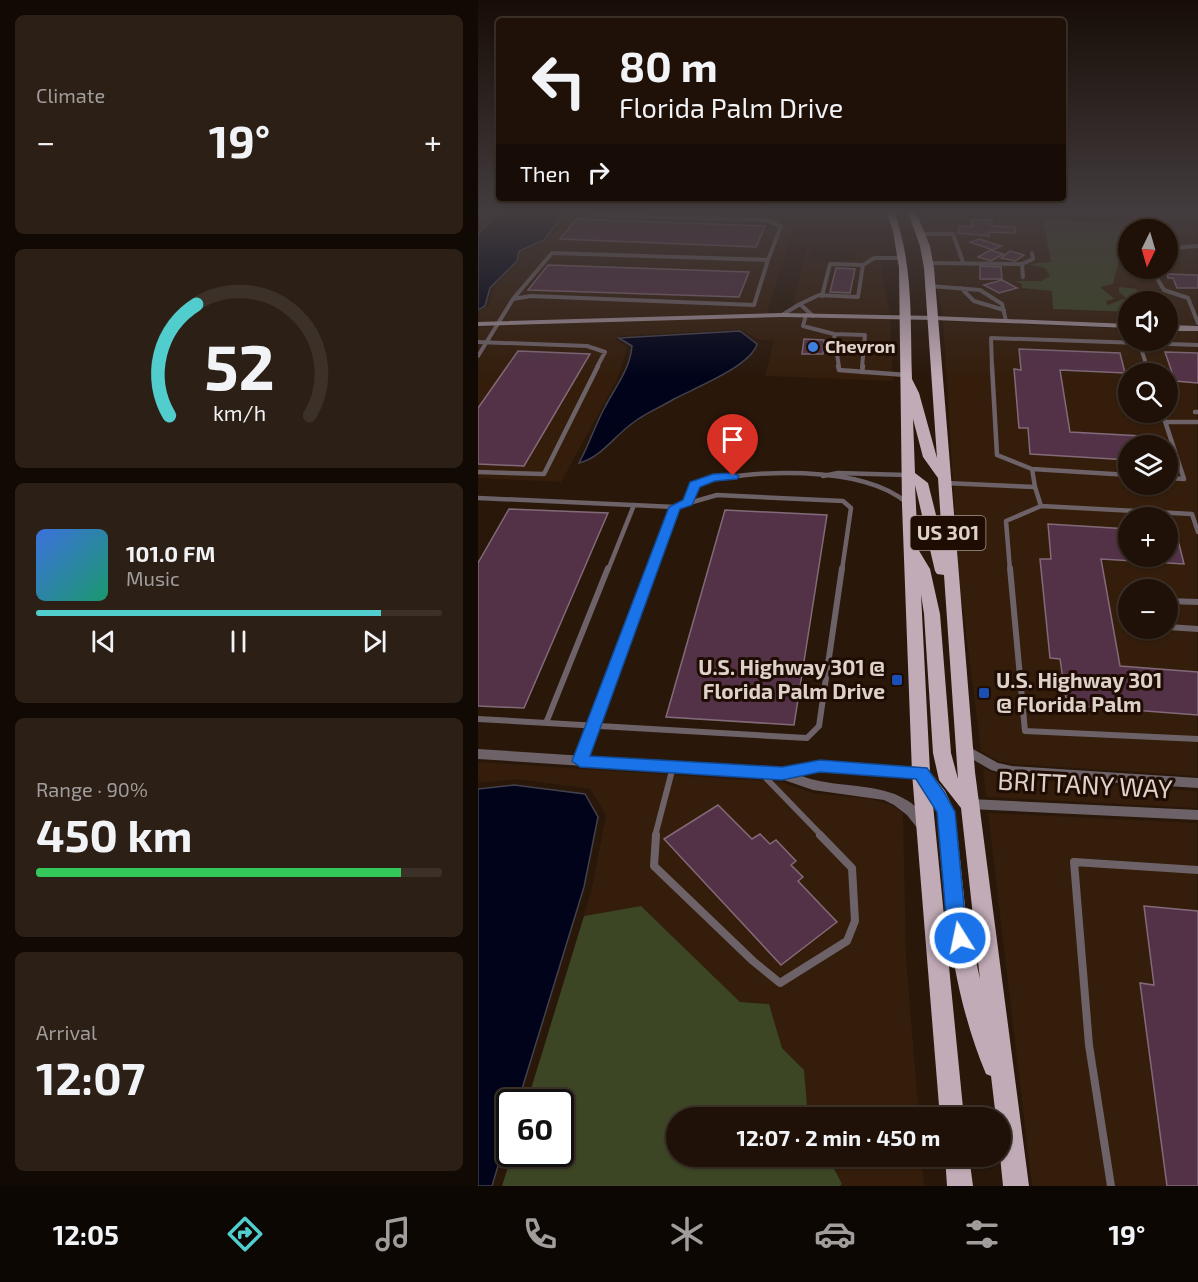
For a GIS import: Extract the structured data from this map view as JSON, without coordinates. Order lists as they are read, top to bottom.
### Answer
{
  "streets": {
    "main road": ["US 301"],
    "street": ["BRITTANY WAY"]
  },
  "crossings": [
    ["US 301", "BRITTANY WAY"]
  ],
  "places": {
    "other": ["Chevron"],
    "transit": ["U.S. Highway 301 @ Florida Palm Drive", "U.S. Highway 301 @ Florida Palm"]
  },
  "north": "bottom",
  "page": {
    "tile": [
      "Climate",
      ["Range · 90%", "450 km"],
      ["Arrival", "12:07"]
    ],
    "turn": ["80 m", "Florida Palm Drive"],
    "heat": ["−", "19°", "+"],
    "then": "Then",
    "map_buttons": ["+", "−"],
    "song": ["101.0 FM", "Music"],
    "limit": "60",
    "trip": "12:07 · 2 min · 450 m",
    "tabs": ["12:05", "19°"],
    "gauge": ["52", "km/h"]
  }
}
